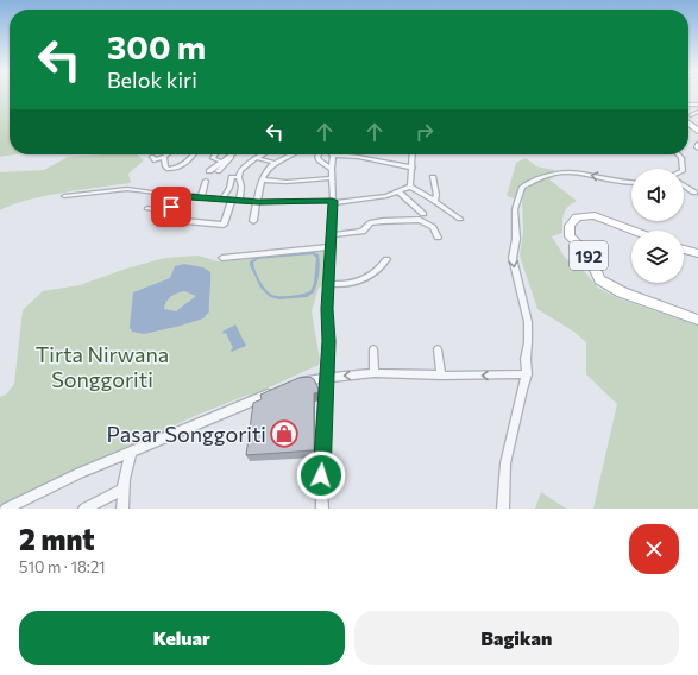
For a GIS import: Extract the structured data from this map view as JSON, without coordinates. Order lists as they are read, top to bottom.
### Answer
{
  "streets": {
    "main road": ["192"]
  },
  "parks": ["Tirta Nirwana Songgoriti"],
  "places": {
    "shop": ["Pasar Songgoriti"]
  },
  "page": {
    "turn": ["300 m", "Belok kiri"],
    "heading": ["2 mnt", "510 m · 18:21"],
    "buttons": ["Keluar", "Bagikan"]
  }
}
